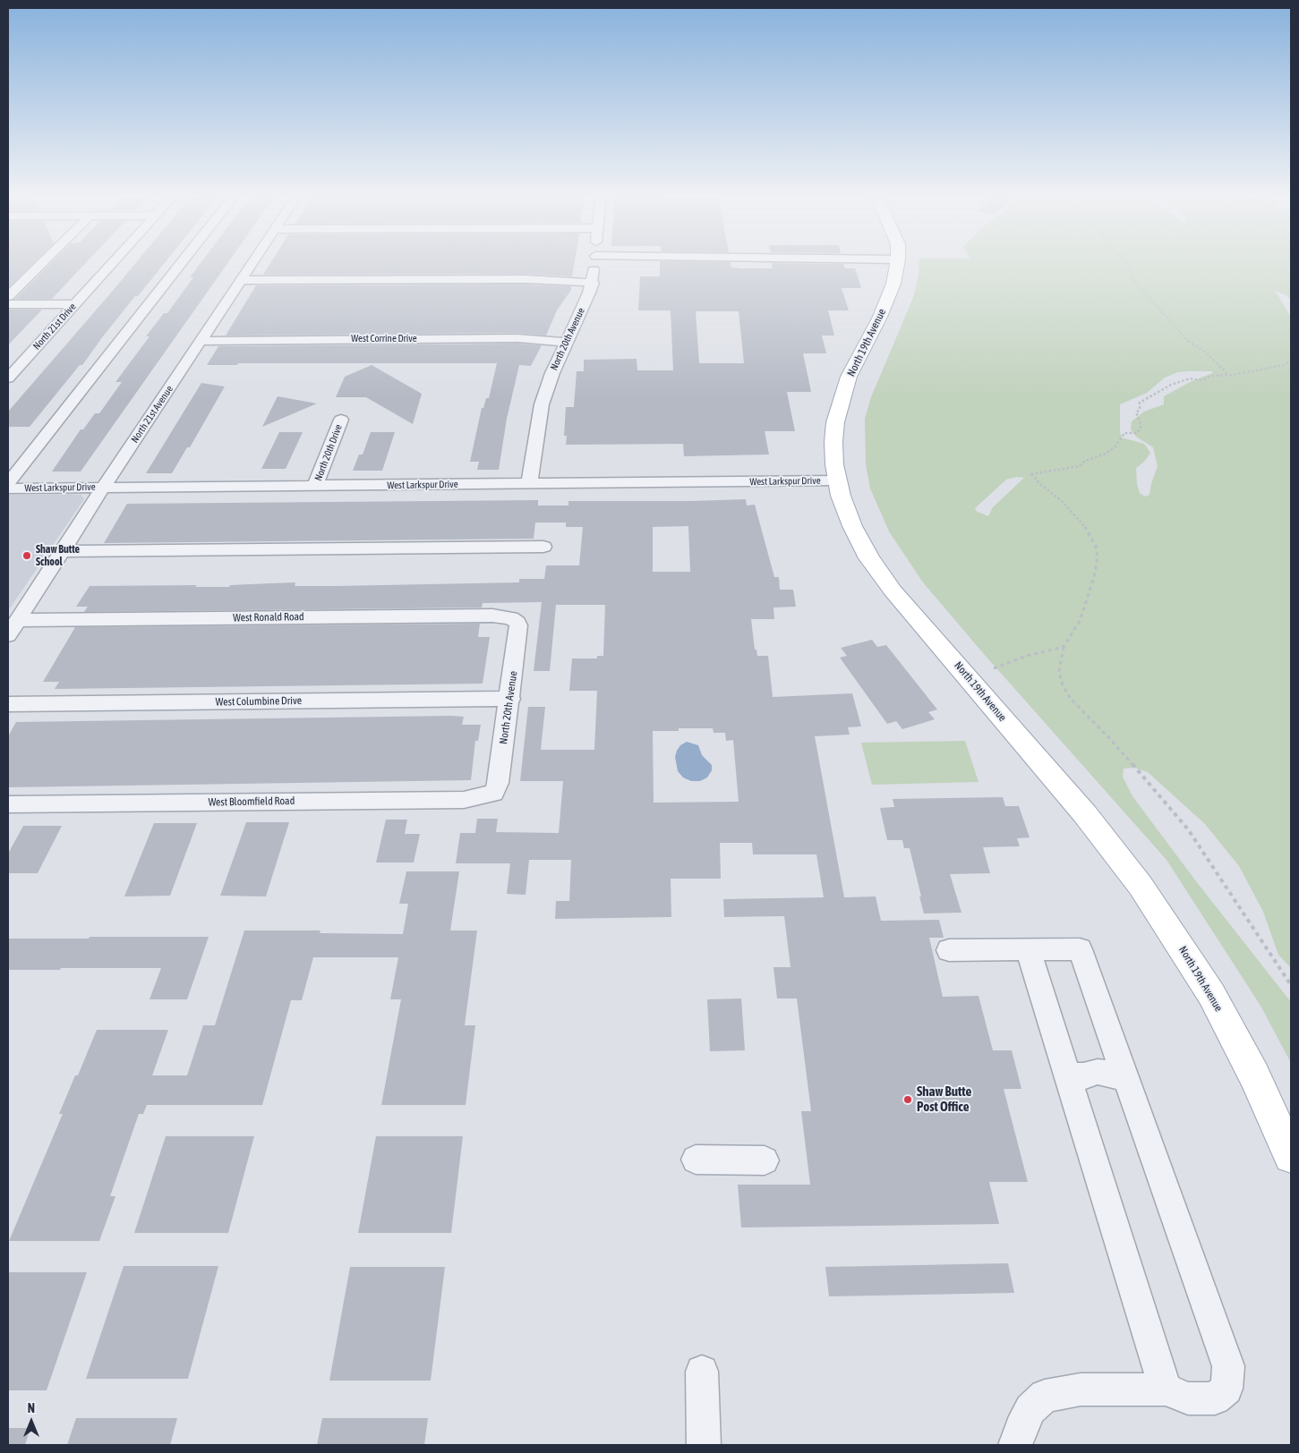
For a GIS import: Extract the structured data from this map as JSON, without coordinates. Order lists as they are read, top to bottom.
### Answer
{
  "streets": {
    "main road": ["North 19th Avenue"],
    "street": [
      "North 21st Drive",
      "West Corrine Drive",
      "North 20th Avenue",
      "North 21st Avenue",
      "North 20th Drive",
      "West Larkspur Drive",
      "West Ronald Road",
      "West Columbine Drive",
      "West Bloomfield Road"
    ]
  },
  "crossings": [
    ["West Corrine Drive", "North 20th Avenue"],
    ["West Corrine Drive", "North 21st Avenue"],
    ["North 20th Avenue", "West Larkspur Drive"],
    ["North 20th Avenue", "West Ronald Road"],
    ["North 20th Avenue", "West Columbine Drive"],
    ["North 20th Avenue", "West Bloomfield Road"],
    ["North 19th Avenue", "West Larkspur Drive"],
    ["North 21st Avenue", "West Larkspur Drive"],
    ["North 21st Avenue", "West Ronald Road"],
    ["North 20th Drive", "West Larkspur Drive"]
  ],
  "places": ["Shaw Butte School", "Shaw Butte Post Office"],
  "north": "top"
}
